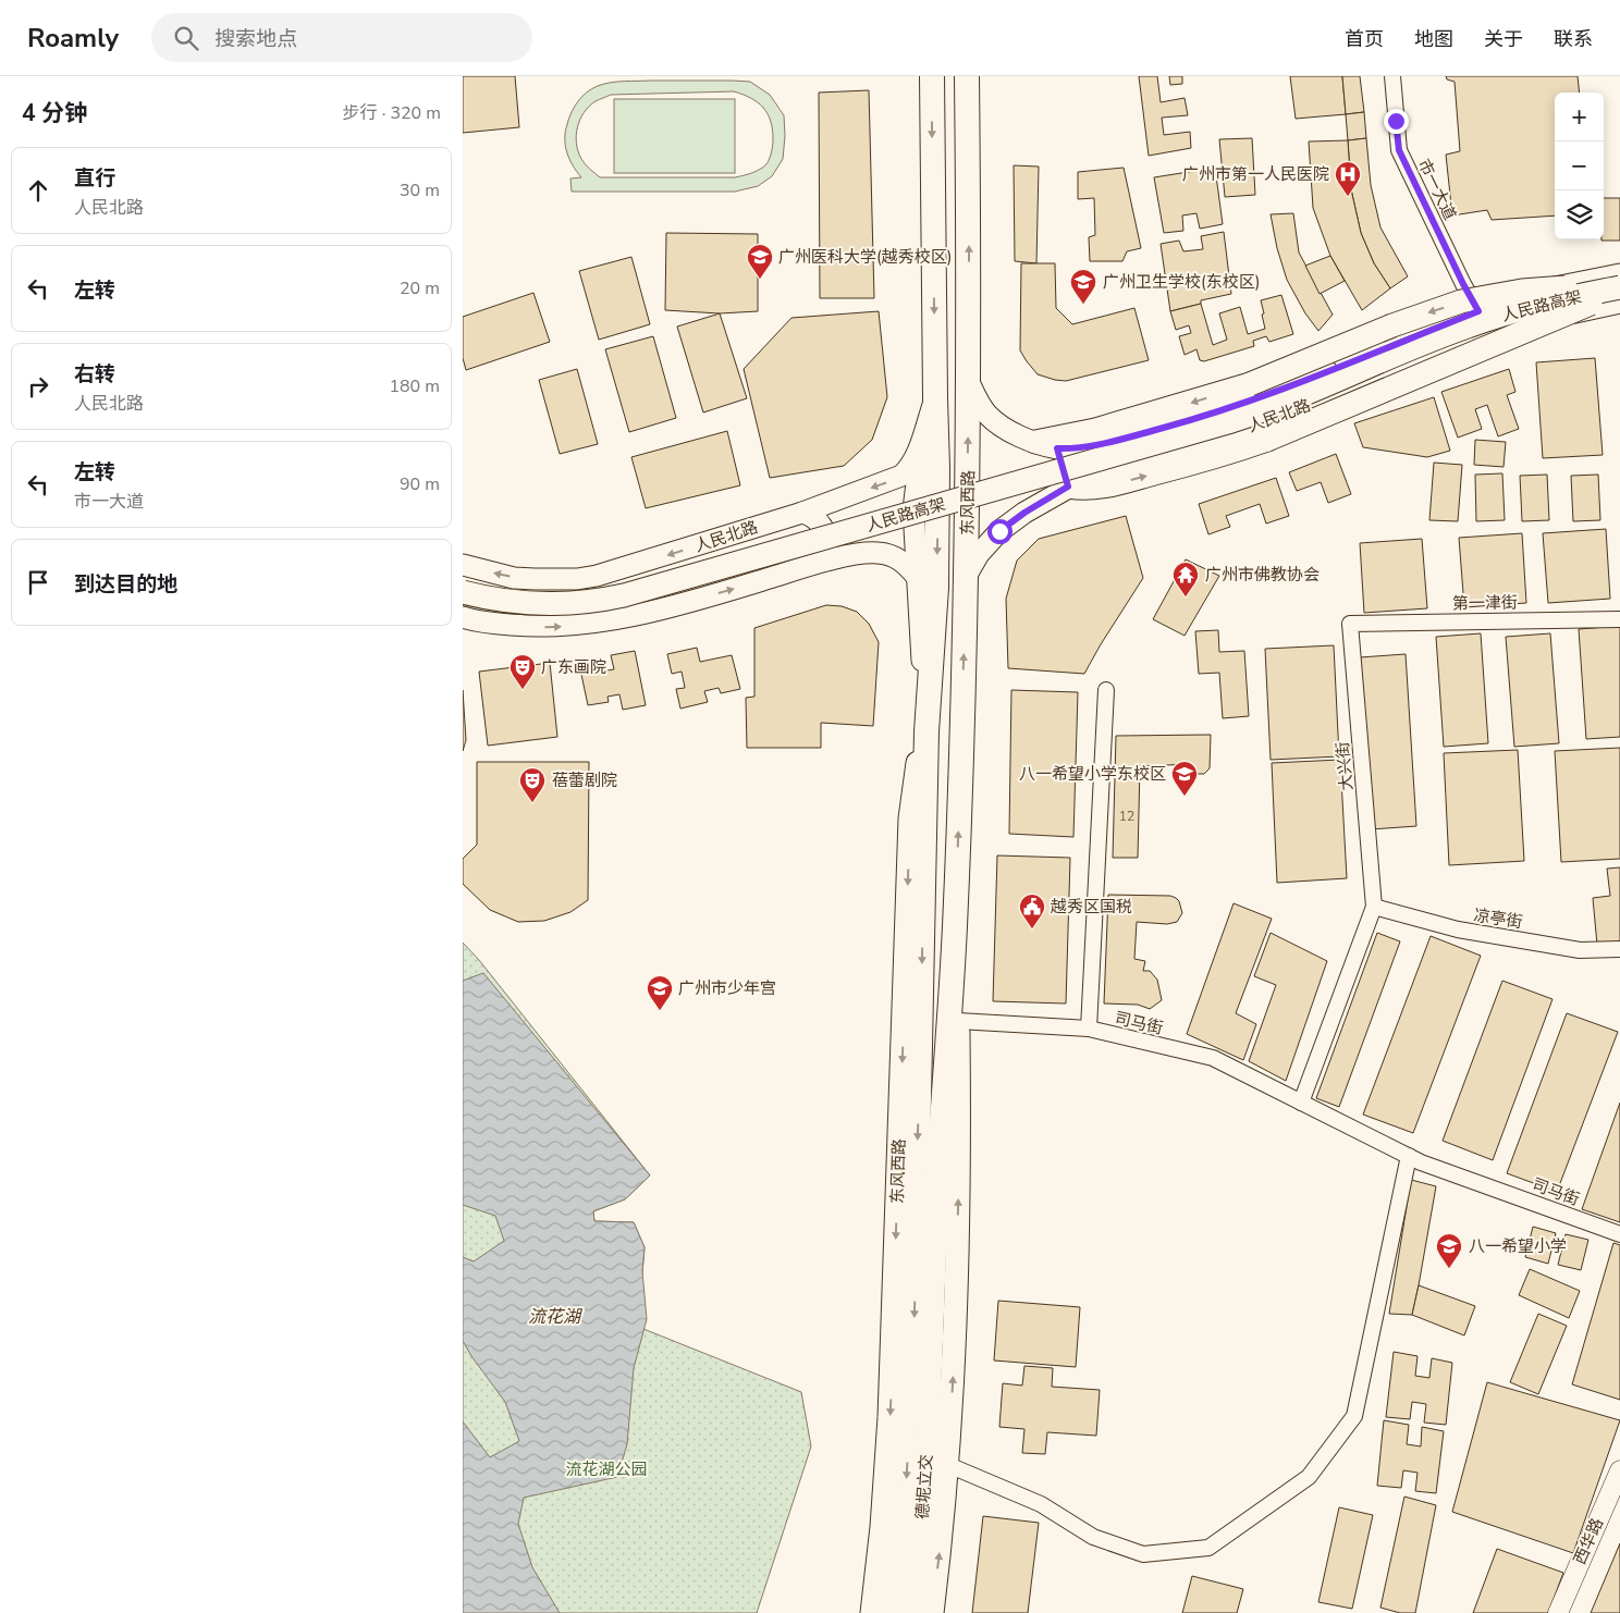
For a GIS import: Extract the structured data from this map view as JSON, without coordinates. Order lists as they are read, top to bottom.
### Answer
{
  "streets": {
    "highway": ["东风西路", "德坭立交"],
    "main road": ["人民路高架", "人民北路"],
    "street": [
      "市一大道",
      "第一津街",
      "大兴街",
      "凉亭街",
      "司马街",
      "西华路"
    ]
  },
  "crossings": [
    ["市一大道", "人民北路"],
    ["人民北路", "东风西路"],
    ["东风西路", "司马街"],
    ["东风西路", "德坭立交"],
    ["第一津街", "大兴街"],
    ["大兴街", "凉亭街"]
  ],
  "water": ["流花湖"],
  "parks": ["流花湖公园"],
  "places": {
    "hospital": ["广州市第一人民医院"],
    "school or university": [
      "广州医科大学(越秀校区)",
      "广州卫生学校(东校区)",
      "八一希望小学东校区",
      "广州市少年宫",
      "八一希望小学"
    ],
    "temple": ["广州市佛教协会"],
    "theatre": ["广东画院", "蓓蕾剧院"],
    "public building": ["越秀区国税"]
  },
  "house_numbers": ["12"],
  "page": {
    "header": "Roamly",
    "search": "搜索地点",
    "nav": [
      "首页",
      "地图",
      "关于",
      "联系"
    ],
    "heading": ["4 分钟", "步行 · 320 m"],
    "map_buttons": ["+", "−"],
    "list": [
      ["直行", "人民北路", "30 m"],
      ["左转", "20 m"],
      ["右转", "人民北路", "180 m"],
      ["左转", "市一大道", "90 m"],
      "到达目的地"
    ]
  }
}
